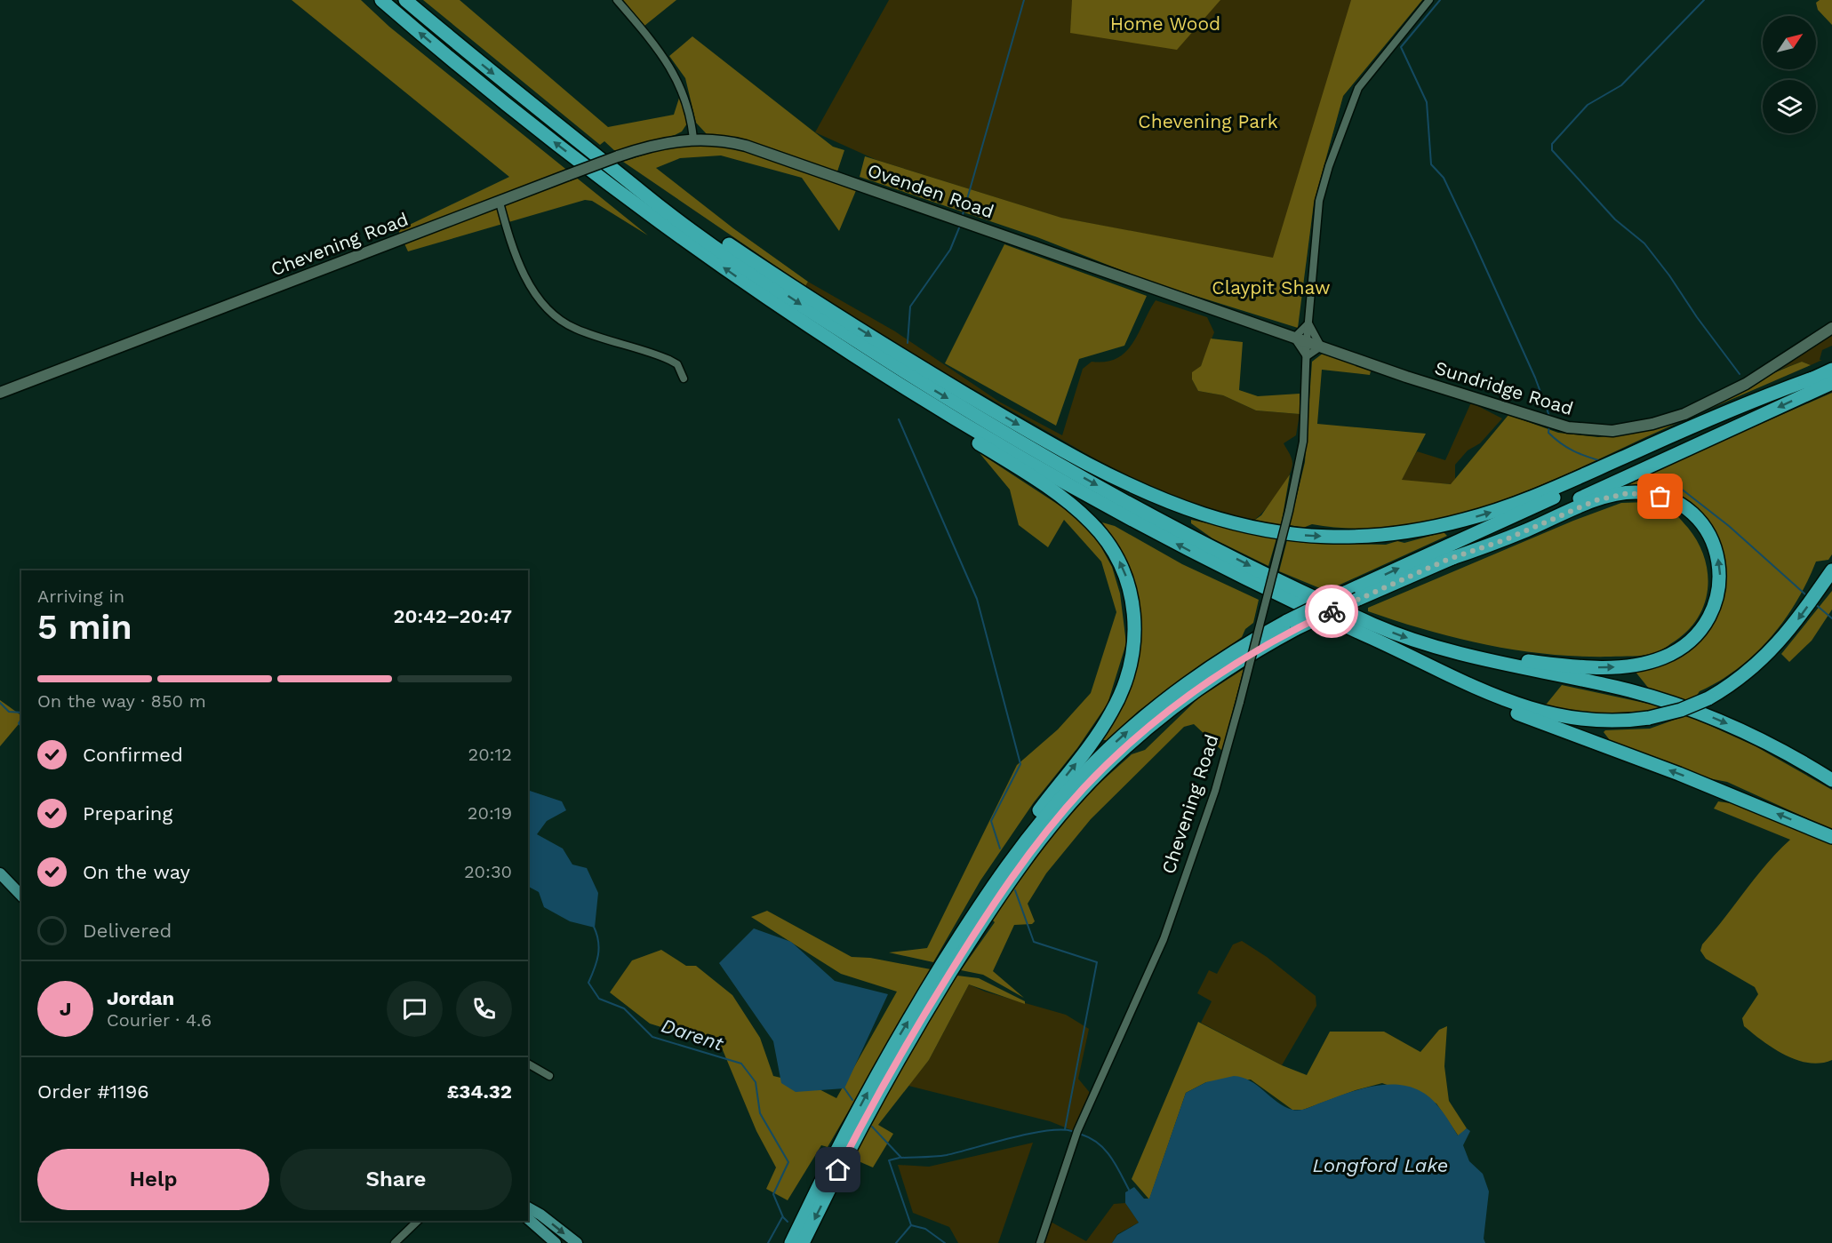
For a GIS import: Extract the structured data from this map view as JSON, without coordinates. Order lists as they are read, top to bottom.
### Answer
{
  "streets": {
    "main road": ["Ovenden Road", "Chevening Road", "Sundridge Road"]
  },
  "crossings": [
    ["Ovenden Road", "Chevening Road"],
    ["Ovenden Road", "Sundridge Road"],
    ["Chevening Road", "Sundridge Road"]
  ],
  "water": ["Darent", "Longford Lake"],
  "parks": ["Home Wood", "Chevening Park", "Claypit Shaw"],
  "north": "top right",
  "page": {
    "heading": ["5 min", "Arriving in", "20:42–20:47"],
    "panel": [
      "Jordan",
      "Courier · 4.6",
      "Order #1196",
      "£34.32"
    ],
    "bar": "On the way · 850 m",
    "list": [
      ["Confirmed", "20:12"],
      ["Preparing", "20:19"],
      ["On the way", "20:30"],
      "Delivered"
    ],
    "round": "J",
    "buttons": ["Help", "Share"]
  }
}
